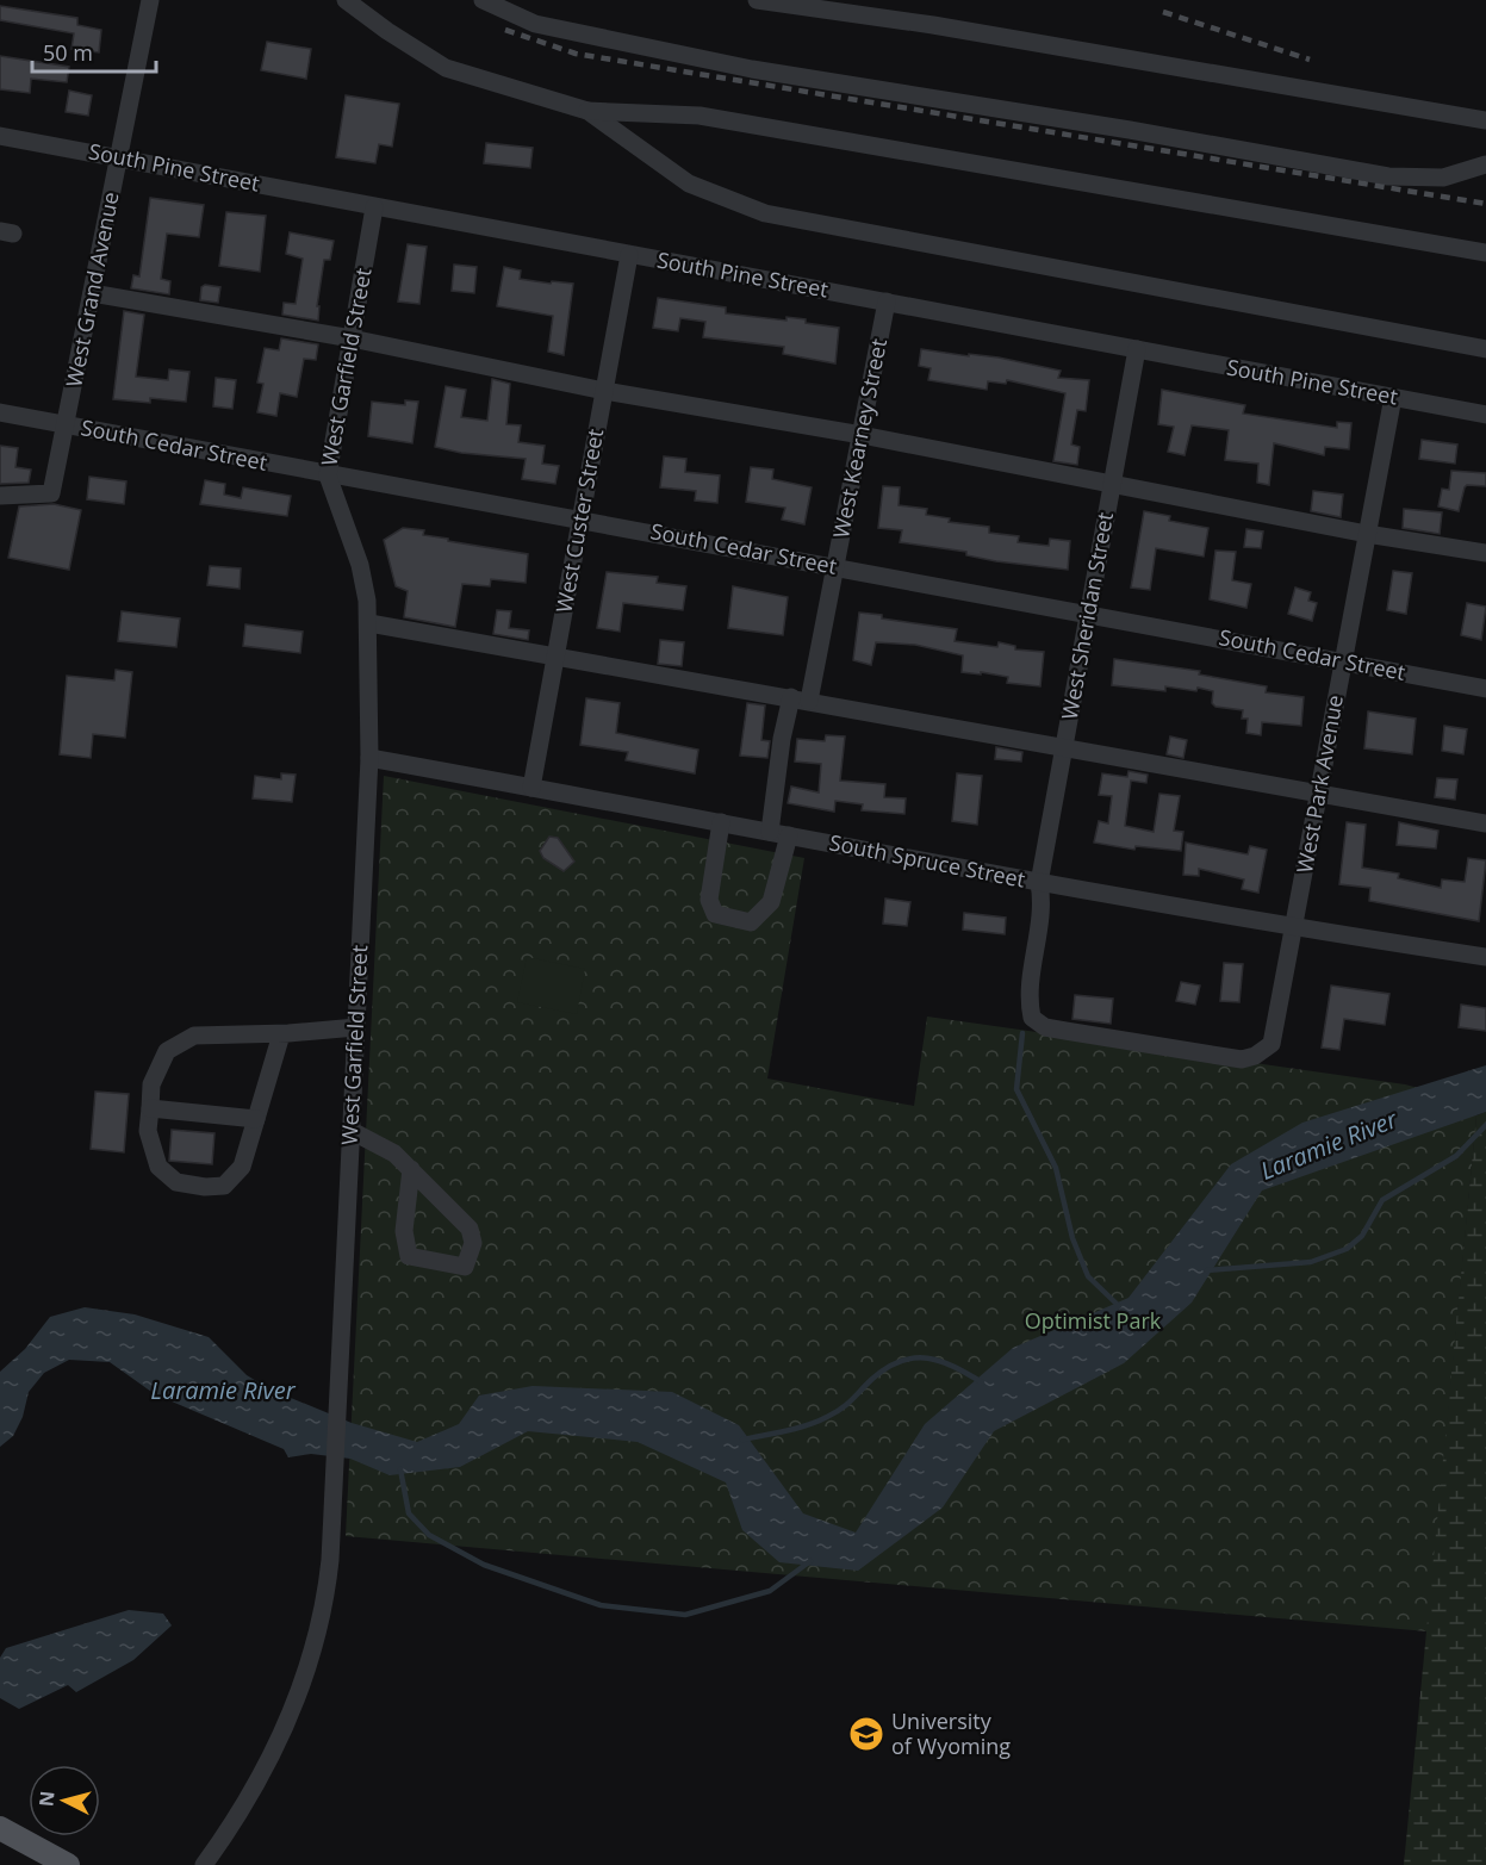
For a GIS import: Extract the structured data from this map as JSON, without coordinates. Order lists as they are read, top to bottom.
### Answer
{
  "streets": {
    "street": [
      "South Pine Street",
      "West Grand Avenue",
      "West Garfield Street",
      "West Kearney Street",
      "South Cedar Street",
      "West Custer Street",
      "West Sheridan Street",
      "West Park Avenue",
      "South Spruce Street"
    ]
  },
  "crossings": [
    ["South Pine Street", "West Grand Avenue"],
    ["South Pine Street", "West Garfield Street"],
    ["South Pine Street", "West Kearney Street"],
    ["South Pine Street", "West Custer Street"],
    ["South Pine Street", "West Sheridan Street"],
    ["South Pine Street", "West Park Avenue"],
    ["West Grand Avenue", "South Cedar Street"],
    ["West Garfield Street", "South Cedar Street"],
    ["West Garfield Street", "South Spruce Street"],
    ["West Kearney Street", "South Cedar Street"],
    ["West Kearney Street", "South Spruce Street"],
    ["South Cedar Street", "West Custer Street"],
    ["South Cedar Street", "West Sheridan Street"],
    ["South Cedar Street", "West Park Avenue"],
    ["West Custer Street", "South Spruce Street"],
    ["West Sheridan Street", "West Park Avenue"],
    ["West Sheridan Street", "South Spruce Street"],
    ["West Park Avenue", "South Spruce Street"]
  ],
  "water": ["Laramie River"],
  "parks": ["Optimist Park"],
  "places": {
    "school or university": ["University of Wyoming"]
  },
  "scale_bar": "50 m",
  "north": "left"
}
